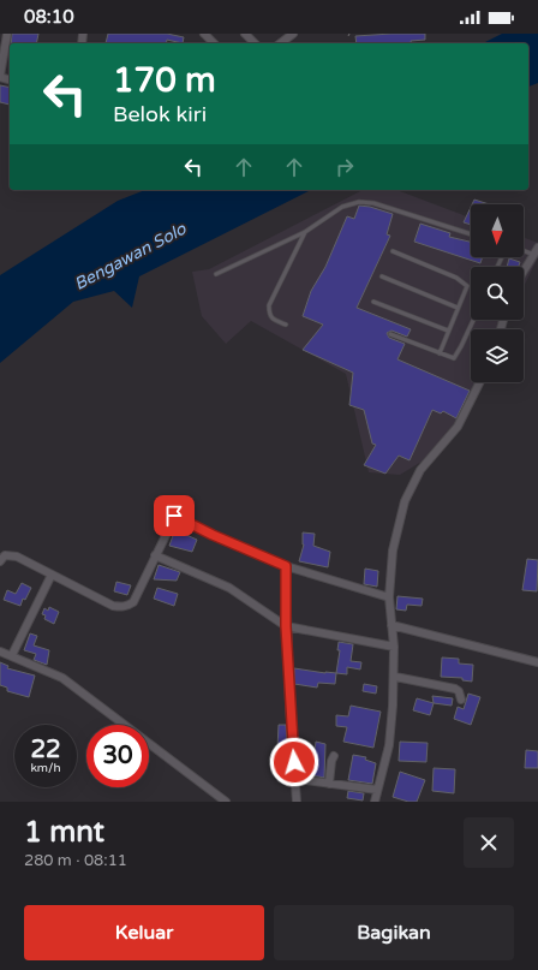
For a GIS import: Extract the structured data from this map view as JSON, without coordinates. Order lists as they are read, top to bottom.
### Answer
{
  "water": ["Bengawan Solo"],
  "north": "bottom",
  "page": {
    "status": "08:10",
    "turn": ["170 m", "Belok kiri"],
    "speed": "22 km/h",
    "limit": "30",
    "heading": ["1 mnt", "280 m · 08:11"],
    "buttons": ["Keluar", "Bagikan"]
  }
}
